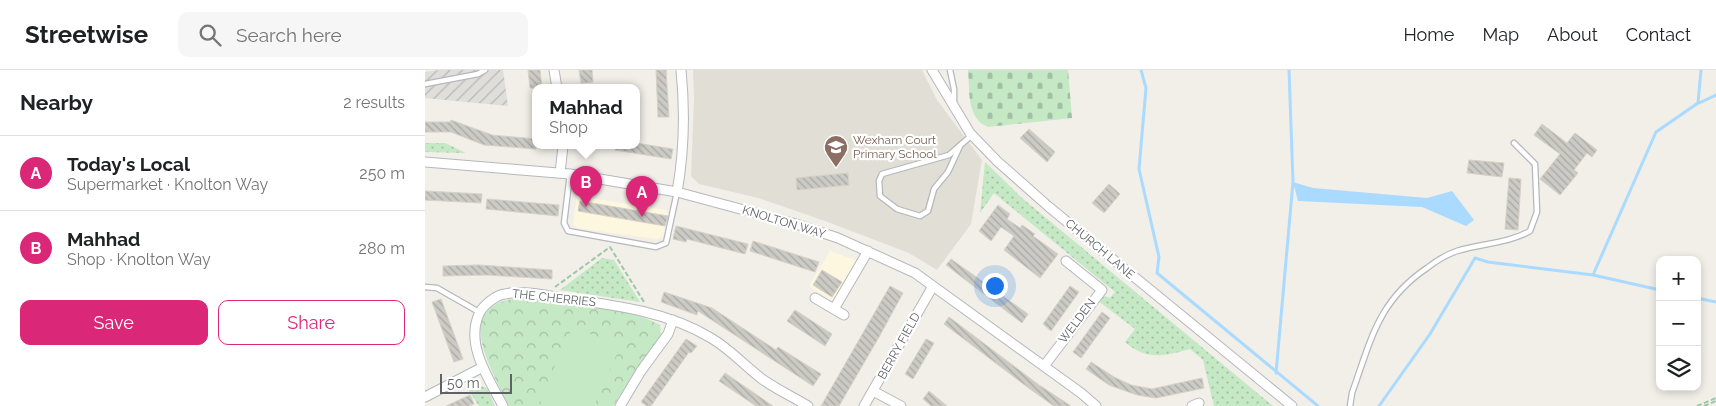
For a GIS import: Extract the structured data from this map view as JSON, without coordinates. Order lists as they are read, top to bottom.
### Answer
{
  "streets": {
    "street": [
      "KNOLTON WAY",
      "CHURCH LANE",
      "THE CHERRIES",
      "WELDEN",
      "BERRY FIELD"
    ]
  },
  "crossings": [
    ["KNOLTON WAY", "WELDEN"],
    ["KNOLTON WAY", "BERRY FIELD"]
  ],
  "places": {
    "school or university": ["Wexham Court Primary School"]
  },
  "scale_bar": "50 m",
  "page": {
    "header": "Streetwise",
    "search": "Search here",
    "nav": [
      "Home",
      "Map",
      "About",
      "Contact"
    ],
    "heading": ["Nearby", "2 results"],
    "popup": ["Mahhad", "Shop"],
    "list": [
      {
        "mark": "A",
        "name": "Today's Local",
        "note": "Supermarket · Knolton Way",
        "value": "250 m"
      },
      {
        "mark": "B",
        "name": "Mahhad",
        "note": "Shop · Knolton Way",
        "value": "280 m"
      }
    ],
    "pins": ["B", "A"],
    "map_buttons": ["+", "−"],
    "buttons": ["Save", "Share"],
    "scale": "50 m"
  }
}
